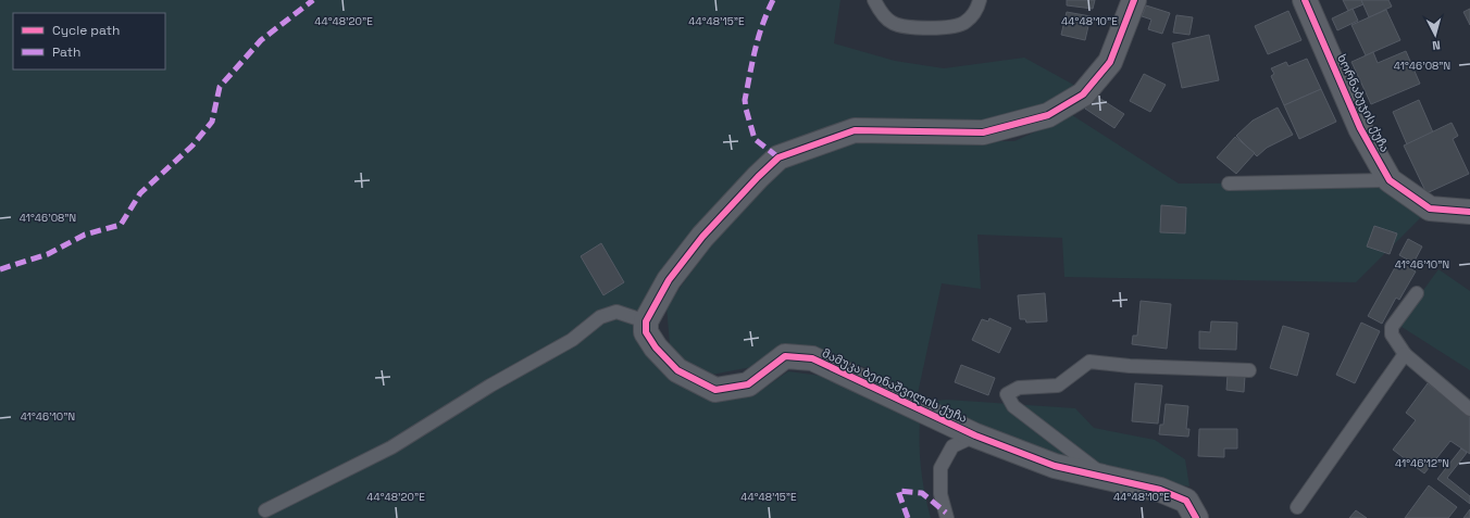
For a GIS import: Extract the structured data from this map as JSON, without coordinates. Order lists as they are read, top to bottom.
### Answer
{
  "streets": {
    "street": ["ხორნაბუჯის ქუჩა", "მამუკა ბეინაშვილის ქუჩა"]
  },
  "legend": ["Cycle path", "Path"],
  "north": "bottom",
  "coordinates": [
    "44°48'20\"E",
    "44°48'15\"E",
    "44°48'10\"E",
    "41°46'08\"N",
    "41°46'10\"N",
    "41°46'12\"N"
  ]
}
